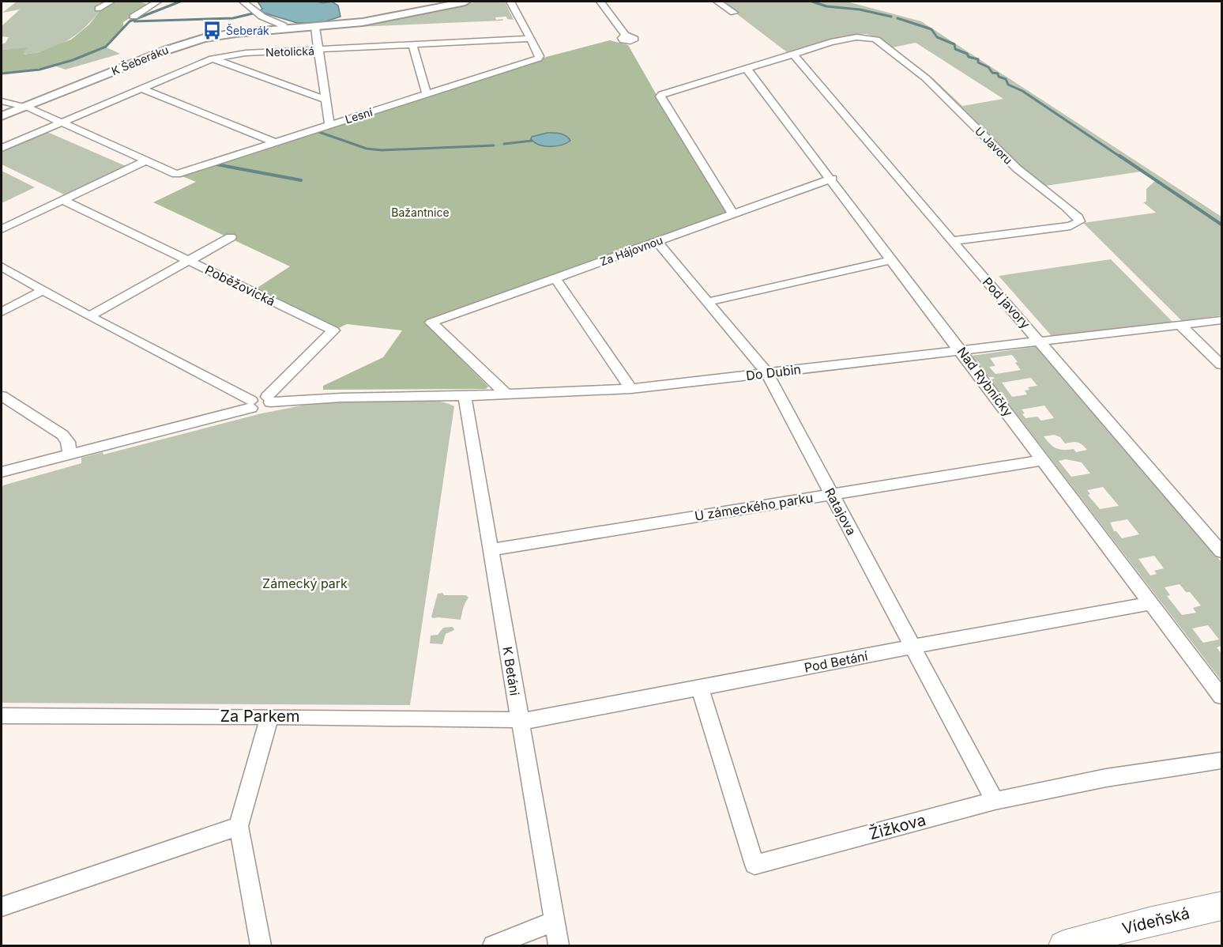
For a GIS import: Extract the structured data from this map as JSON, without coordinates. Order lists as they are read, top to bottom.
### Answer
{
  "streets": {
    "main road": ["Vídeňská"],
    "street": [
      "Netolická",
      "K Šeberáku",
      "Lesní",
      "U Javoru",
      "Za Hájovnou",
      "Poběžovická",
      "Pod javory",
      "Do Dubin",
      "Nad Rybníčky",
      "U zámeckého parku",
      "Ratajova",
      "Pod Betání",
      "K Betáni",
      "Za Parkem",
      "Žižkova"
    ]
  },
  "crossings": [
    ["Netolická", "Lesní"],
    ["U Javoru", "Pod javory"],
    ["Za Hájovnou", "Do Dubin"],
    ["Za Hájovnou", "Nad Rybníčky"],
    ["Za Hájovnou", "Ratajova"],
    ["Poběžovická", "Do Dubin"],
    ["Pod javory", "Do Dubin"],
    ["Do Dubin", "Nad Rybníčky"],
    ["Do Dubin", "Ratajova"],
    ["Do Dubin", "K Betáni"],
    ["Nad Rybníčky", "U zámeckého parku"],
    ["Nad Rybníčky", "Pod Betání"],
    ["U zámeckého parku", "Ratajova"],
    ["U zámeckého parku", "K Betáni"],
    ["Ratajova", "Pod Betání"],
    ["Ratajova", "Žižkova"],
    ["Pod Betání", "K Betáni"],
    ["Pod Betání", "Za Parkem"],
    ["Pod Betání", "Žižkova"],
    ["K Betáni", "Za Parkem"]
  ],
  "parks": ["Bažantnice", "Zámecký park"],
  "places": {
    "bus stop": ["Šeberák"]
  }
}
